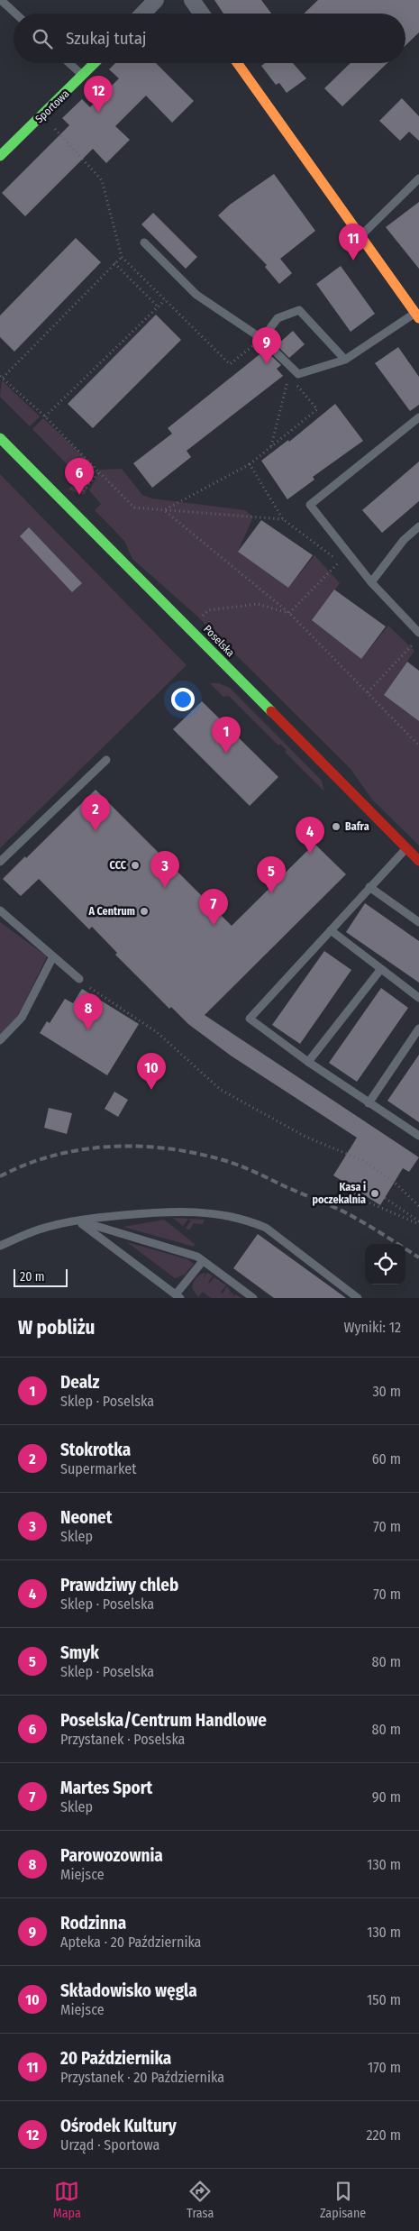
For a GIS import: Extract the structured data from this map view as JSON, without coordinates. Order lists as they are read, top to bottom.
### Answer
{
  "streets": {
    "street": ["Sportowa", "Poselska"]
  },
  "places": [
    "Bafra",
    "CCC",
    "A Centrum",
    "Kasa i poczekalnia"
  ],
  "scale_bar": "20 m",
  "page": {
    "search": "Szukaj tutaj",
    "pins": [
      "12",
      "11",
      "9",
      "6",
      "1",
      "2",
      "4",
      "3",
      "5",
      "7",
      "8",
      "10"
    ],
    "scale": "20 m",
    "heading": ["W pobliżu", "Wyniki: 12"],
    "list": [
      {
        "mark": "1",
        "name": "Dealz",
        "note": "Sklep · Poselska",
        "value": "30 m"
      },
      {
        "mark": "2",
        "name": "Stokrotka",
        "note": "Supermarket",
        "value": "60 m"
      },
      {
        "mark": "3",
        "name": "Neonet",
        "note": "Sklep",
        "value": "70 m"
      },
      {
        "mark": "4",
        "name": "Prawdziwy chleb",
        "note": "Sklep · Poselska",
        "value": "70 m"
      },
      {
        "mark": "5",
        "name": "Smyk",
        "note": "Sklep · Poselska",
        "value": "80 m"
      },
      {
        "mark": "6",
        "name": "Poselska/Centrum Handlowe",
        "note": "Przystanek · Poselska",
        "value": "80 m"
      },
      {
        "mark": "7",
        "name": "Martes Sport",
        "note": "Sklep",
        "value": "90 m"
      },
      {
        "mark": "8",
        "name": "Parowozownia",
        "note": "Miejsce",
        "value": "130 m"
      },
      {
        "mark": "9",
        "name": "Rodzinna",
        "note": "Apteka · 20 Października",
        "value": "130 m"
      },
      {
        "mark": "10",
        "name": "Składowisko węgla",
        "note": "Miejsce",
        "value": "150 m"
      },
      {
        "mark": "11",
        "name": "20 Października",
        "note": "Przystanek · 20 Października",
        "value": "170 m"
      },
      {
        "mark": "12",
        "name": "Ośrodek Kultury",
        "note": "Urząd · Sportowa",
        "value": "220 m"
      }
    ],
    "nav": ["Mapa", "Trasa", "Zapisane"]
  }
}
